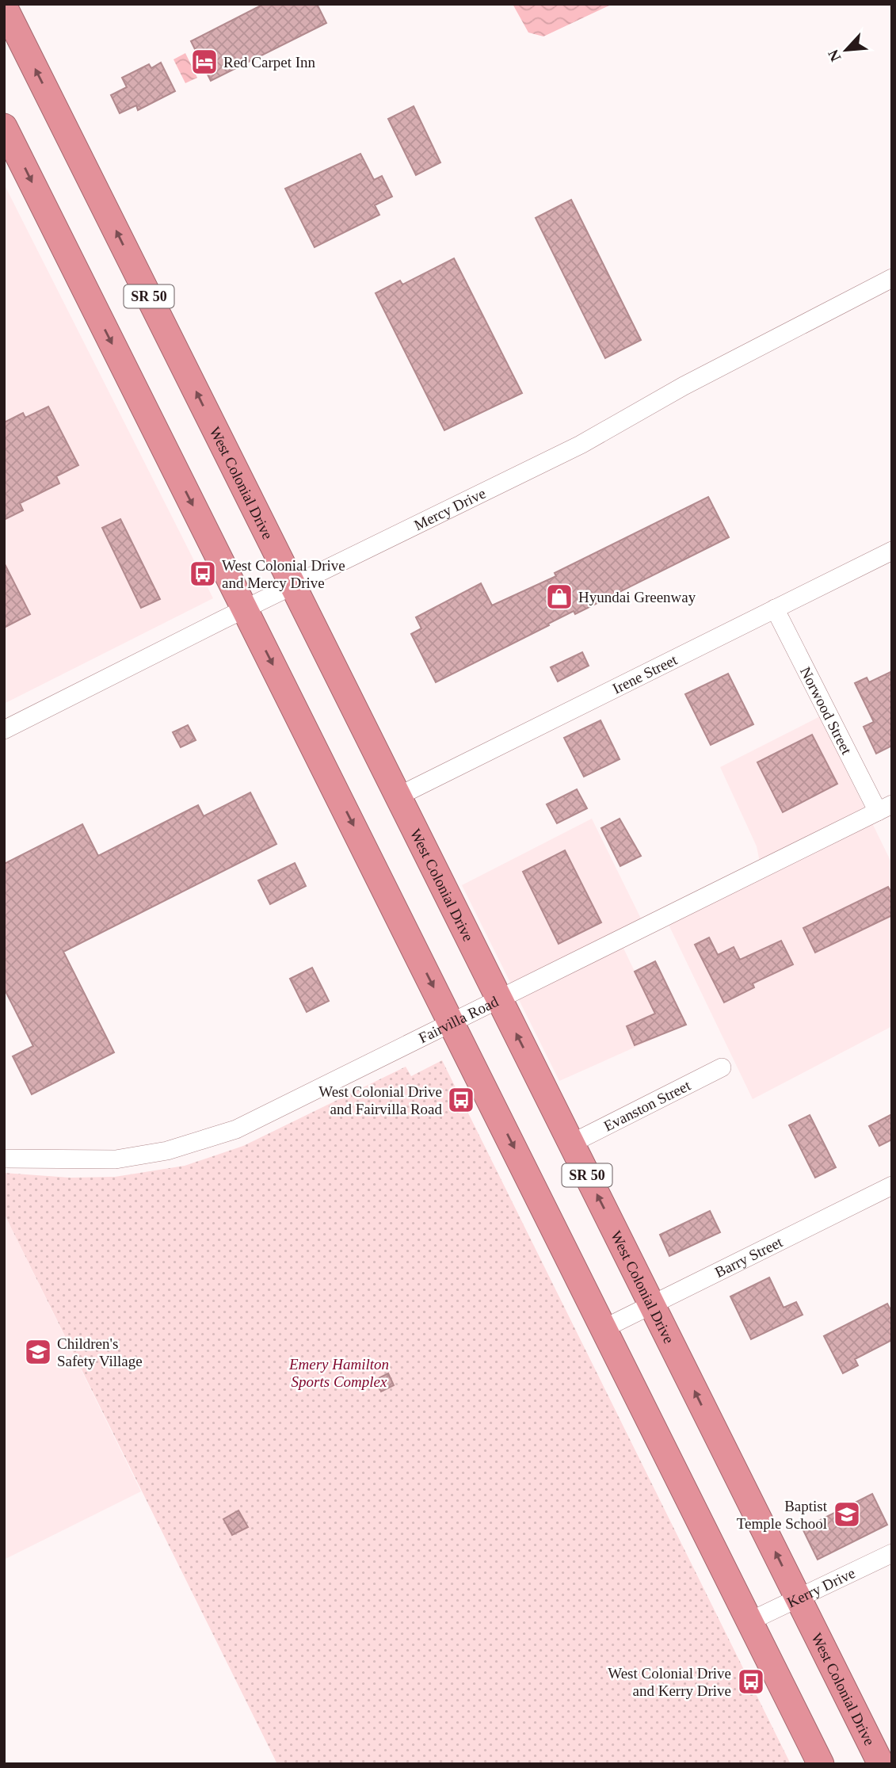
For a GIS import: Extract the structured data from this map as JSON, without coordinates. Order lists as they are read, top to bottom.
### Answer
{
  "streets": {
    "highway": ["SR 50", "West Colonial Drive"],
    "street": [
      "Mercy Drive",
      "Irene Street",
      "Norwood Street",
      "Fairvilla Road",
      "Evanston Street",
      "Barry Street",
      "Kerry Drive"
    ]
  },
  "crossings": [
    ["West Colonial Drive", "Mercy Drive"],
    ["West Colonial Drive", "Irene Street"],
    ["West Colonial Drive", "Fairvilla Road"],
    ["West Colonial Drive", "Evanston Street"],
    ["West Colonial Drive", "Barry Street"],
    ["West Colonial Drive", "Kerry Drive"],
    ["Irene Street", "Norwood Street"],
    ["Norwood Street", "Fairvilla Road"]
  ],
  "parks": ["Emery Hamilton Sports Complex"],
  "places": {
    "hotel": ["Red Carpet Inn"],
    "bus stop": ["West Colonial Drive and Mercy Drive", "West Colonial Drive and Fairvilla Road", "West Colonial Drive and Kerry Drive"],
    "shop": ["Hyundai Greenway"],
    "school or university": ["Children's Safety Village", "Baptist Temple School"]
  },
  "north": "bottom left"
}
